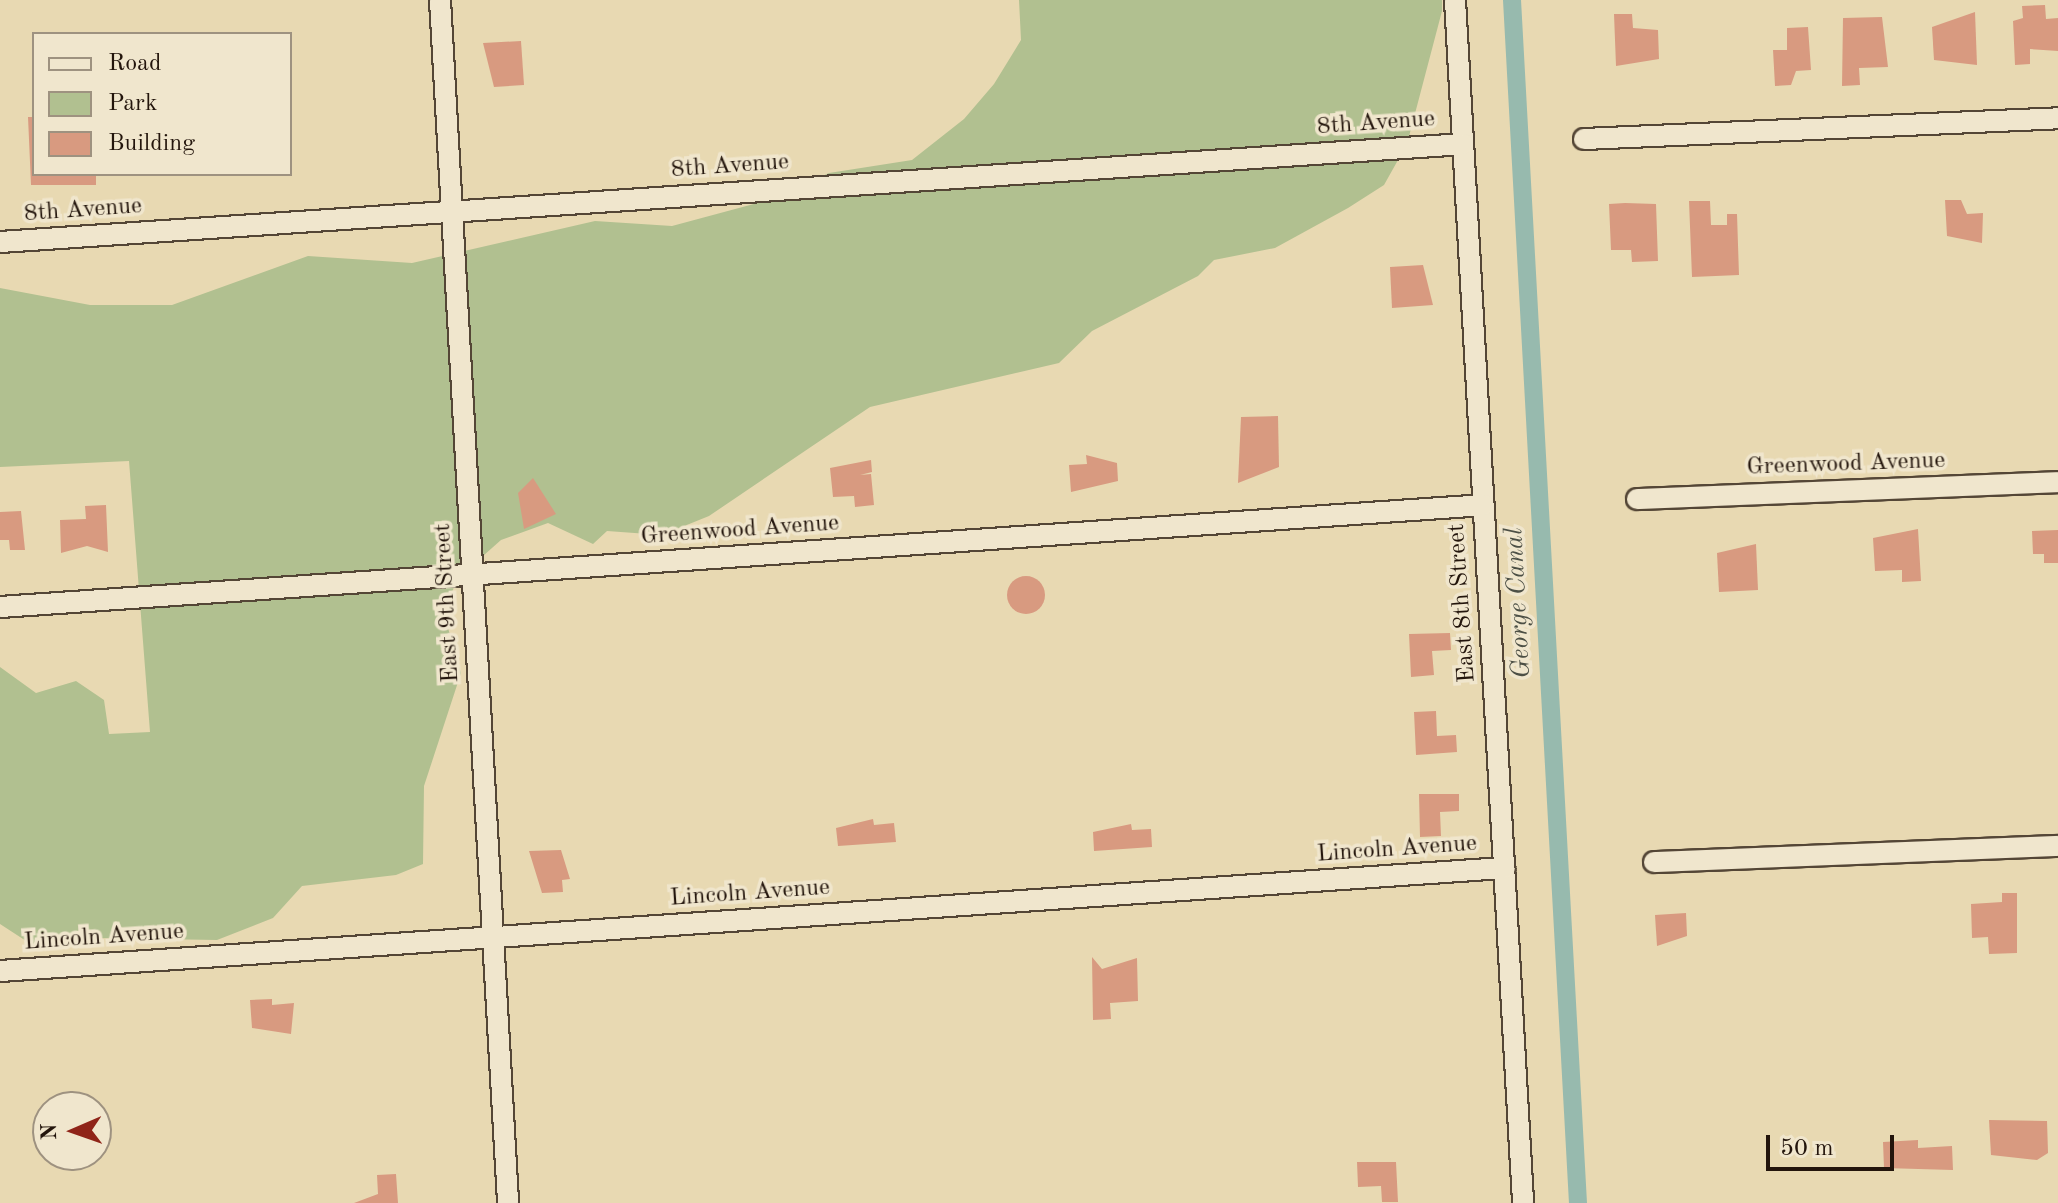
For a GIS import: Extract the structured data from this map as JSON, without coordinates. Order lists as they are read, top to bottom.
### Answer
{
  "streets": {
    "street": [
      "8th Avenue",
      "Greenwood Avenue",
      "East 9th Street",
      "East 8th Street",
      "Lincoln Avenue"
    ]
  },
  "crossings": [
    ["8th Avenue", "East 9th Street"],
    ["8th Avenue", "East 8th Street"],
    ["Greenwood Avenue", "East 9th Street"],
    ["Greenwood Avenue", "East 8th Street"],
    ["East 9th Street", "Lincoln Avenue"],
    ["East 8th Street", "Lincoln Avenue"]
  ],
  "water": ["George Canal"],
  "legend": ["Road", "Park", "Building"],
  "scale_bar": "50 m",
  "north": "left"
}
